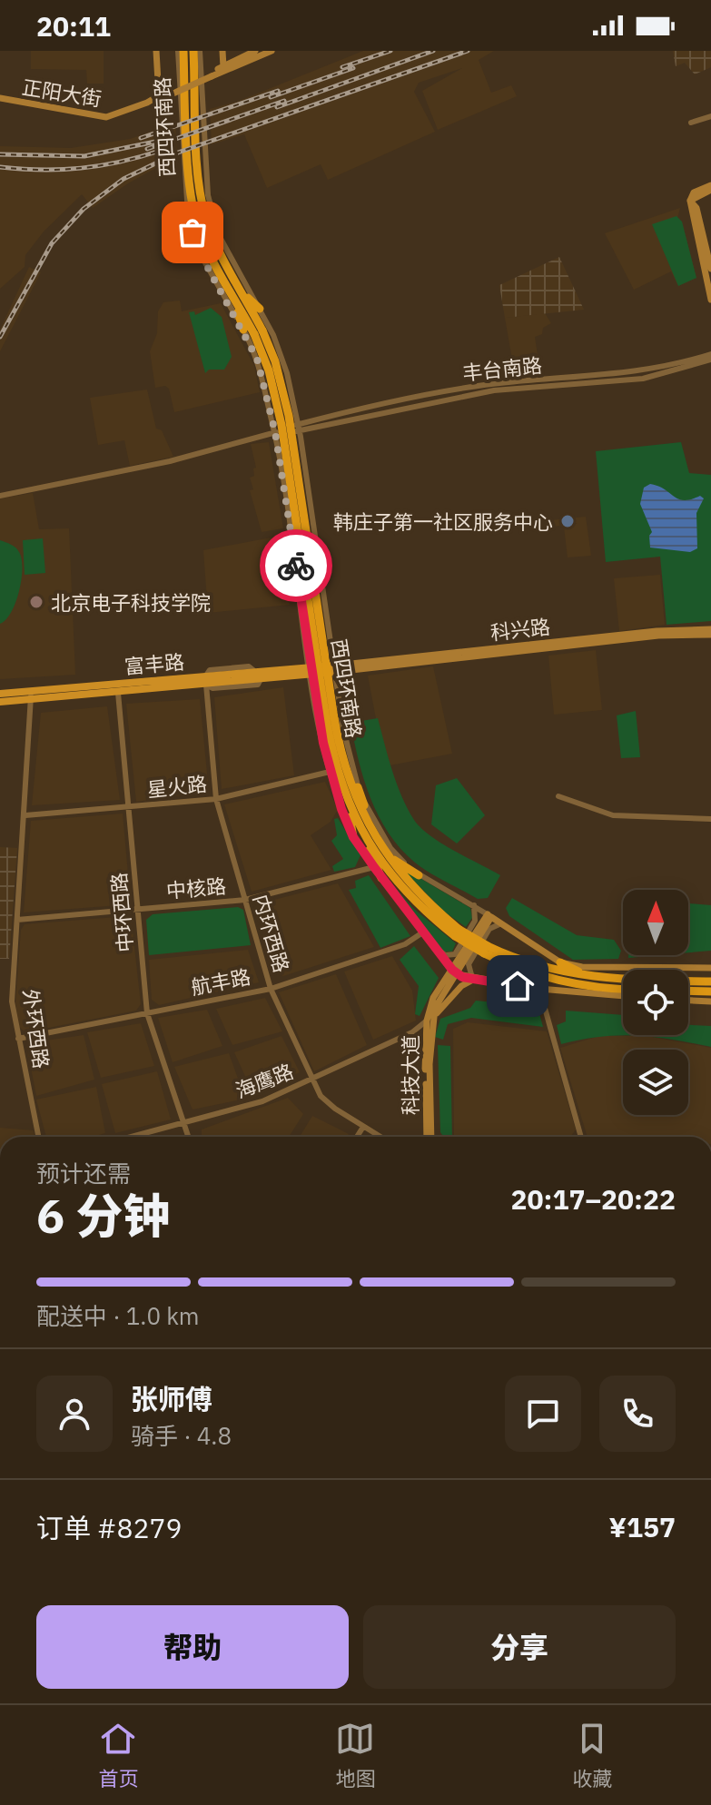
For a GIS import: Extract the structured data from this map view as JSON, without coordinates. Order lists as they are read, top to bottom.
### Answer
{
  "streets": {
    "highway": ["西四环南路"],
    "main road": [
      "正阳大街",
      "科兴路",
      "富丰路",
      "科技大道"
    ],
    "street": [
      "丰台南路",
      "星火路",
      "中核路",
      "中环西路",
      "内环西路",
      "航丰路",
      "外环西路",
      "海鹰路"
    ]
  },
  "crossings": [
    ["西四环南路", "丰台南路"],
    ["西四环南路", "科兴路"],
    ["西四环南路", "富丰路"],
    ["西四环南路", "星火路"],
    ["西四环南路", "中核路"],
    ["西四环南路", "航丰路"],
    ["西四环南路", "科技大道"],
    ["富丰路", "中环西路"],
    ["富丰路", "内环西路"],
    ["富丰路", "外环西路"],
    ["星火路", "中环西路"],
    ["星火路", "内环西路"],
    ["星火路", "外环西路"],
    ["中核路", "中环西路"],
    ["中核路", "内环西路"],
    ["中核路", "外环西路"],
    ["中环西路", "航丰路"],
    ["中环西路", "海鹰路"],
    ["内环西路", "航丰路"],
    ["内环西路", "海鹰路"],
    ["航丰路", "外环西路"],
    ["科技大道", "海鹰路"]
  ],
  "places": ["韩庄子第一社区服务中心", "北京电子科技学院"],
  "north": "top",
  "page": {
    "status": "20:11",
    "heading": ["6 分钟", "预计还需", "20:17–20:22"],
    "panel": [
      "张师傅",
      "骑手 · 4.8",
      "订单 #8279",
      "¥157"
    ],
    "bar": "配送中 · 1.0 km",
    "buttons": ["帮助", "分享"],
    "tabs": ["首页", "地图", "收藏"]
  }
}
